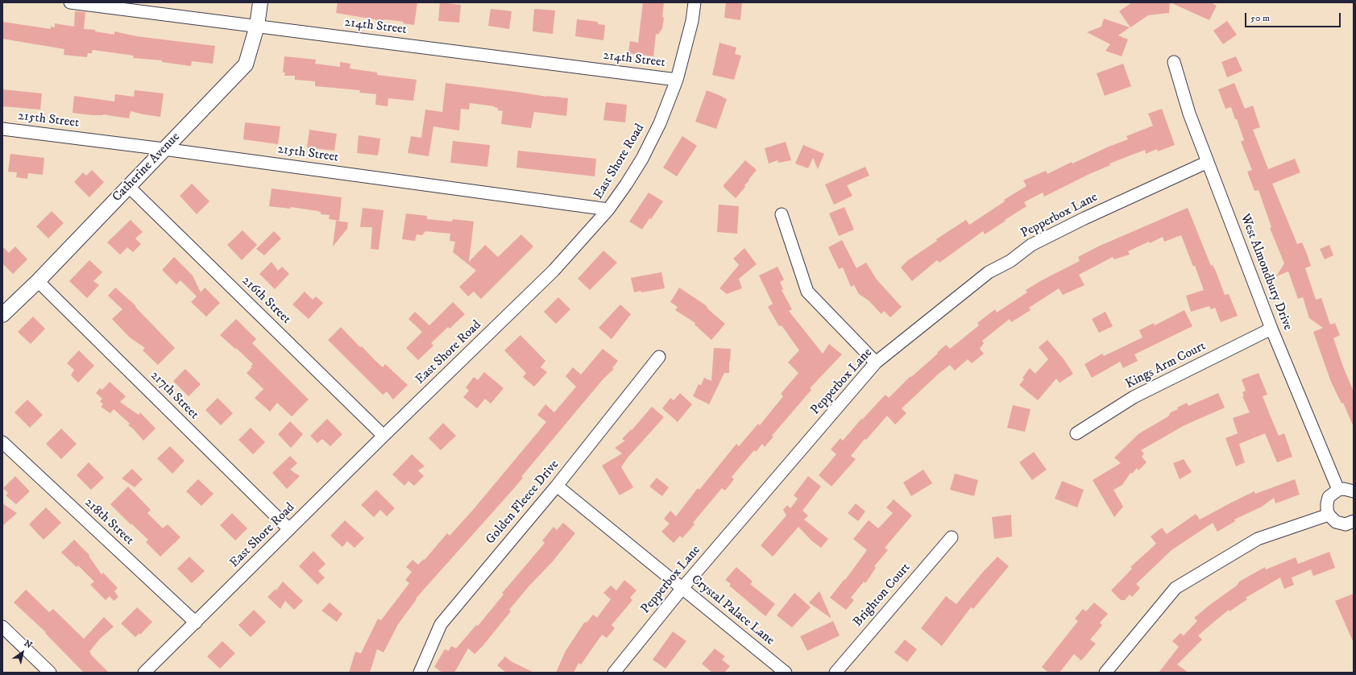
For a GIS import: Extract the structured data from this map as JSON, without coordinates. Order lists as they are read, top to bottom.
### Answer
{
  "streets": {
    "street": [
      "214th Street",
      "215th Street",
      "East Shore Road",
      "Catherine Avenue",
      "Pepperbox Lane",
      "West Almondbury Drive",
      "216th Street",
      "Kings Arm Court",
      "217th Street",
      "Golden Fleece Drive",
      "218th Street",
      "Brighton Court",
      "Crystal Palace Lane"
    ]
  },
  "crossings": [
    ["214th Street", "East Shore Road"],
    ["214th Street", "Catherine Avenue"],
    ["215th Street", "East Shore Road"],
    ["215th Street", "Catherine Avenue"],
    ["East Shore Road", "216th Street"],
    ["East Shore Road", "217th Street"],
    ["East Shore Road", "218th Street"],
    ["Catherine Avenue", "216th Street"],
    ["Catherine Avenue", "217th Street"],
    ["Pepperbox Lane", "West Almondbury Drive"],
    ["Pepperbox Lane", "Crystal Palace Lane"],
    ["West Almondbury Drive", "Kings Arm Court"],
    ["Golden Fleece Drive", "Crystal Palace Lane"]
  ],
  "scale_bar": "50 m",
  "north": "top right"
}
